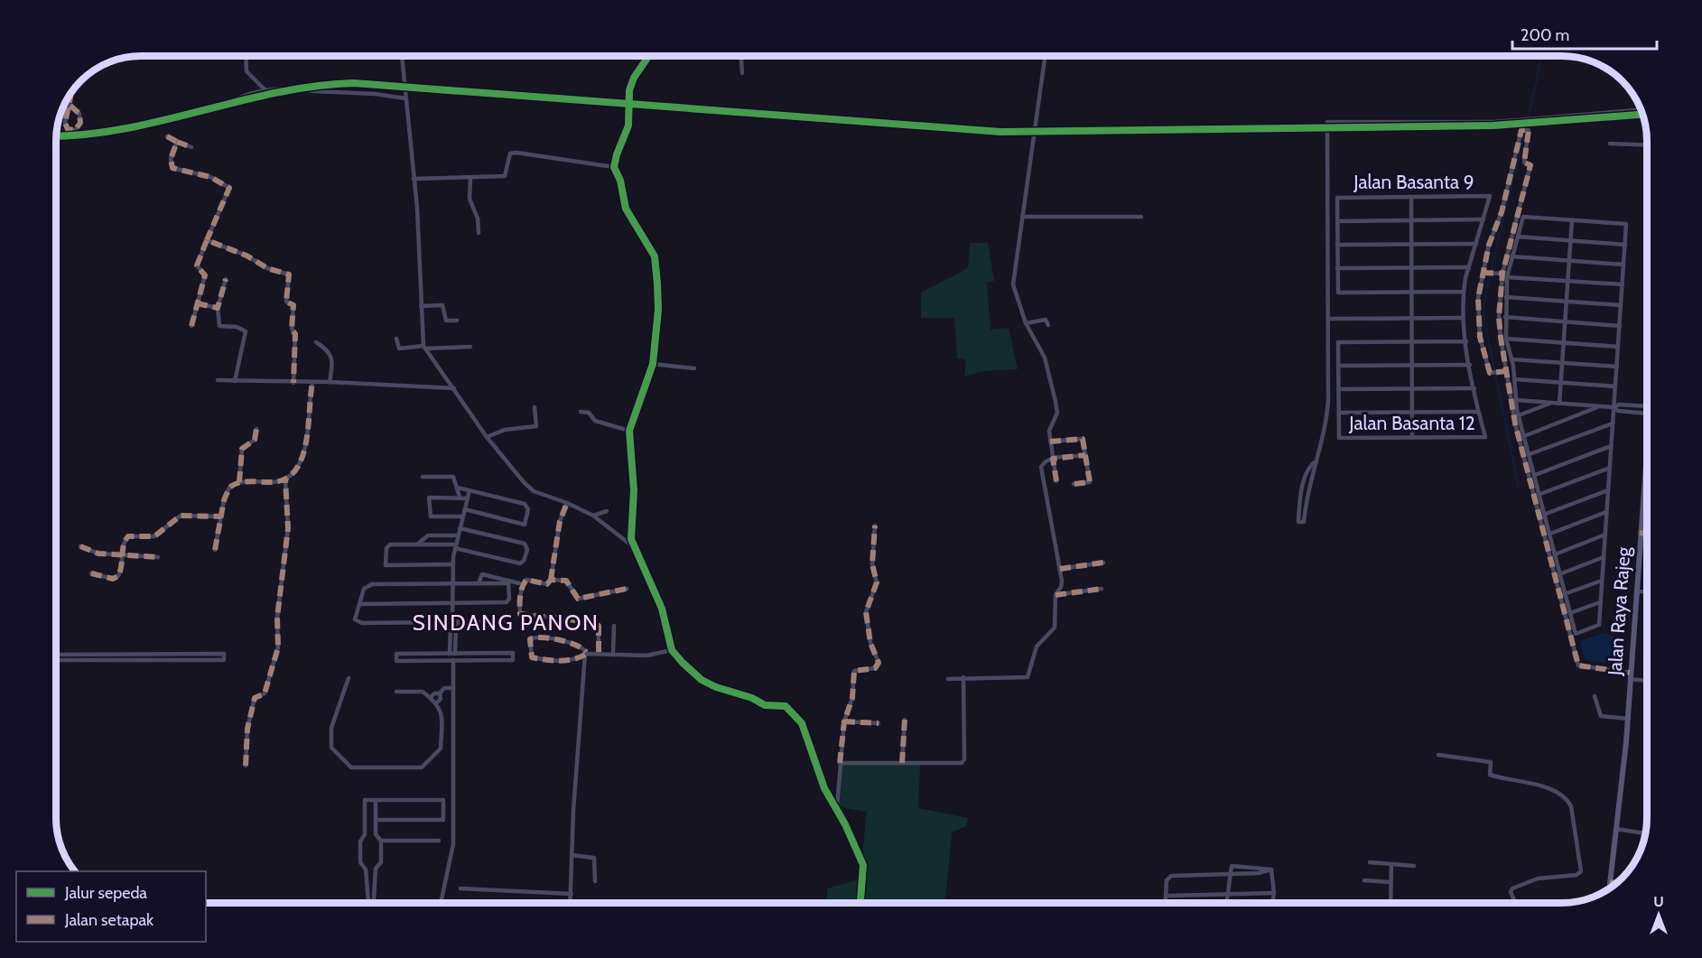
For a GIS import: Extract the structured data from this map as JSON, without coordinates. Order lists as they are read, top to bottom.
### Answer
{
  "streets": {
    "main road": ["Jalan Raya Rajeg"],
    "street": ["Jalan Basanta 9", "Jalan Basanta 12"]
  },
  "districts": ["SINDANG PANON"],
  "legend": ["Jalur sepeda", "Jalan setapak"],
  "scale_bar": "200 m",
  "north": "top"
}
